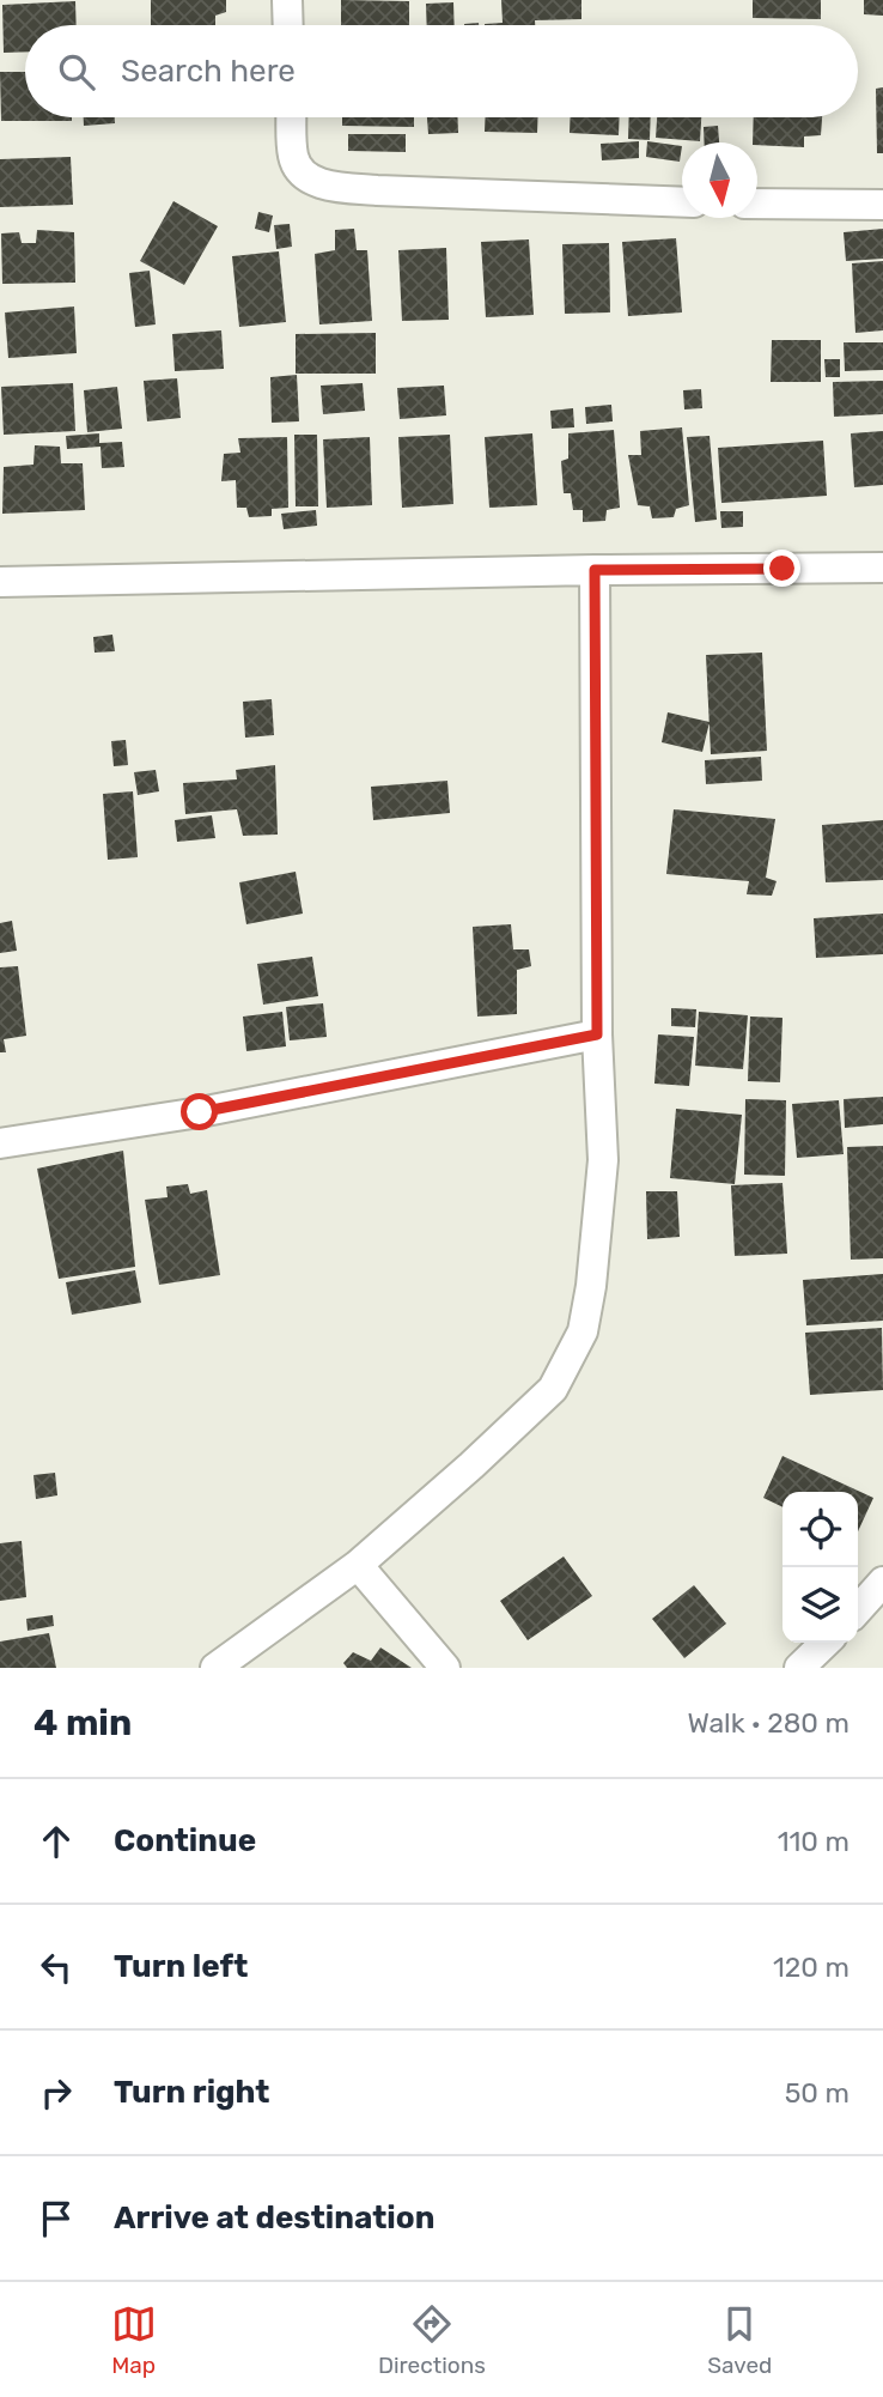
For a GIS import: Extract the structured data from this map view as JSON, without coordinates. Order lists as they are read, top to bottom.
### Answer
{
  "north": "bottom",
  "page": {
    "search": "Search here",
    "heading": ["4 min", "Walk · 280 m"],
    "list": [
      ["Continue", "110 m"],
      ["Turn left", "120 m"],
      ["Turn right", "50 m"],
      "Arrive at destination"
    ],
    "nav": ["Map", "Directions", "Saved"]
  }
}
